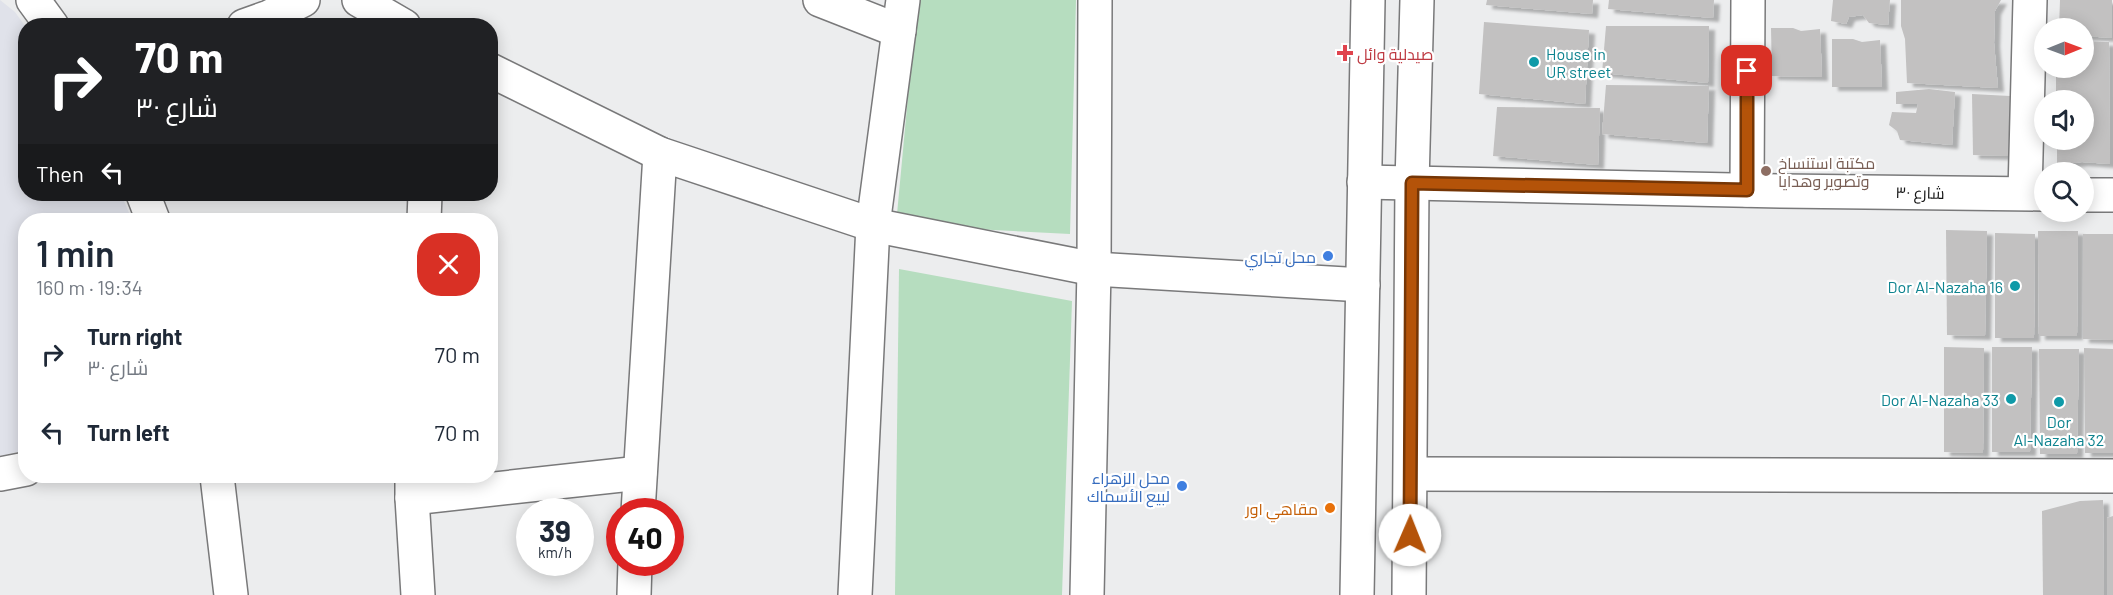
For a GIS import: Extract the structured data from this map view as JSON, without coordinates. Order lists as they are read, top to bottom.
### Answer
{
  "streets": {
    "street": ["شارع ٣٠"]
  },
  "places": {
    "health": ["صيدلية وائل"],
    "other": [
      "House in UR street",
      "مكتبة استنساخ وتصوير وهدايا",
      "محل تجاري",
      "Dor Al-Nazaha 16",
      "Dor Al-Nazaha 33",
      "Dor Al-Nazaha 32",
      "محل الزهراء لبيع الأسماك",
      "مقاهي اور"
    ]
  },
  "north": "right",
  "page": {
    "turn": ["70 m", "شارع ٣٠"],
    "then": "Then",
    "heading": ["1 min", "160 m · 19:34"],
    "list": [
      {
        "name": "Turn right",
        "note": "شارع ٣٠",
        "value": "70 m"
      },
      {
        "name": "Turn left",
        "value": "70 m"
      }
    ],
    "speed": "39 km/h",
    "limit": "40"
  }
}
